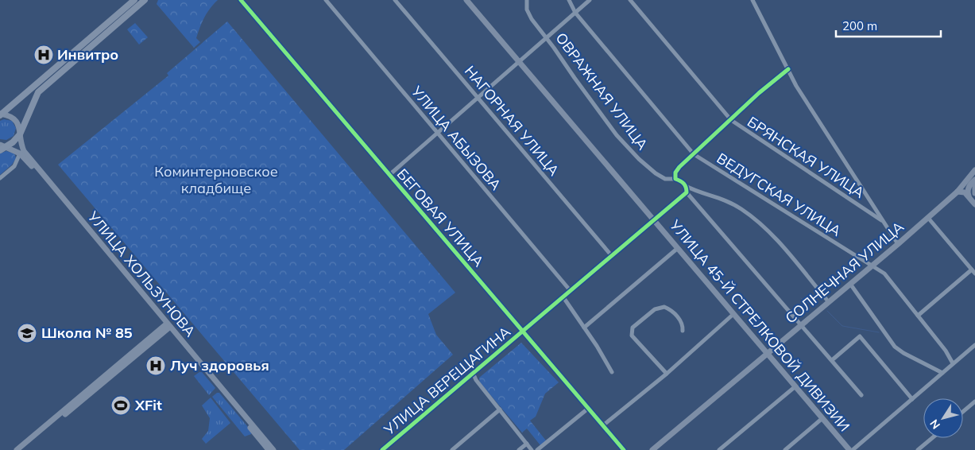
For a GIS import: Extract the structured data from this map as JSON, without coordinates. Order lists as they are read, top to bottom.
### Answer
{
  "streets": {
    "main road": [
      "БЕГОВАЯ УЛИЦА",
      "СОЛНЕЧНАЯ УЛИЦА",
      "УЛИЦА ХОЛЬЗУНОВА",
      "УЛИЦА 45-Й СТРЕЛКОВОЙ ДИВИЗИИ"
    ],
    "street": [
      "ОВРАЖНАЯ УЛИЦА",
      "НАГОРНАЯ УЛИЦА",
      "УЛИЦА АБЫЗОВА",
      "БРЯНСКАЯ УЛИЦА",
      "ВЕДУГСКАЯ УЛИЦА",
      "УЛИЦА ВЕРЕЩАГИНА"
    ]
  },
  "crossings": [
    ["ОВРАЖНАЯ УЛИЦА", "СОЛНЕЧНАЯ УЛИЦА"],
    ["НАГОРНАЯ УЛИЦА", "УЛИЦА ВЕРЕЩАГИНА"],
    ["УЛИЦА АБЫЗОВА", "УЛИЦА ВЕРЕЩАГИНА"],
    ["ВЕДУГСКАЯ УЛИЦА", "СОЛНЕЧНАЯ УЛИЦА"],
    ["БЕГОВАЯ УЛИЦА", "УЛИЦА ВЕРЕЩАГИНА"],
    ["СОЛНЕЧНАЯ УЛИЦА", "УЛИЦА 45-Й СТРЕЛКОВОЙ ДИВИЗИИ"],
    ["УЛИЦА 45-Й СТРЕЛКОВОЙ ДИВИЗИИ", "УЛИЦА ВЕРЕЩАГИНА"]
  ],
  "parks": ["Коминтерновское кладбище"],
  "places": {
    "hospital": ["Инвитро", "Луч здоровья"],
    "school or university": ["Школа № 85"],
    "sports": ["XFit"]
  },
  "scale_bar": "200 m",
  "north": "bottom left"
}
